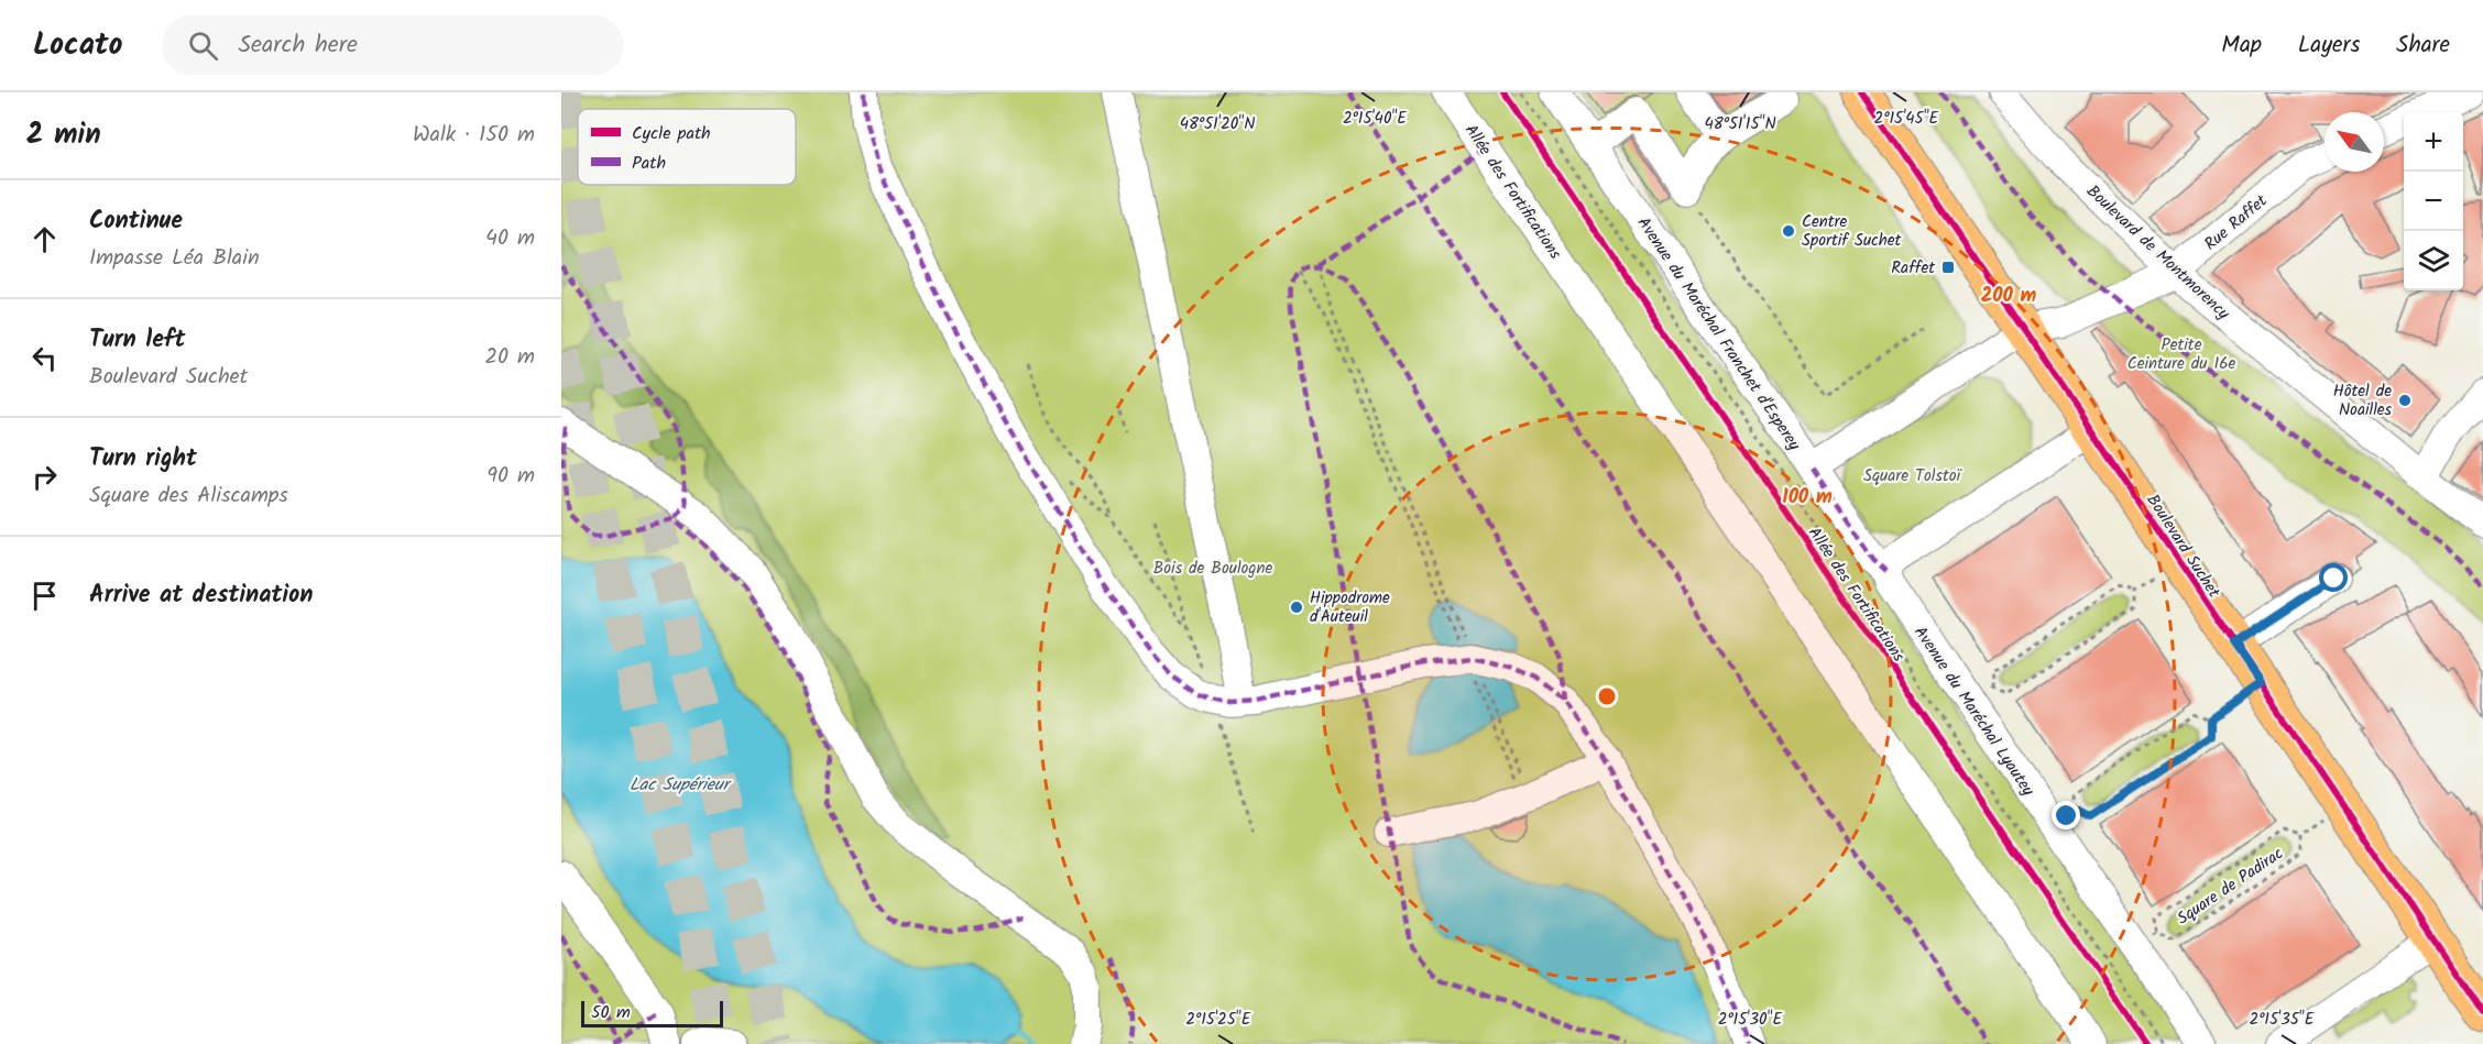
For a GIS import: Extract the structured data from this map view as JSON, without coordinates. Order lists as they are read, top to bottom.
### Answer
{
  "streets": {
    "main road": ["Boulevard Suchet"],
    "street": [
      "Allée des Fortifications",
      "Rue Raffet",
      "Boulevard de Montmorency",
      "Avenue du Maréchal Franchet d'Esperey",
      "Avenue du Maréchal Lyautey"
    ],
    "path": ["Square de Padirac"]
  },
  "crossings": [
    ["Rue Raffet", "Boulevard de Montmorency"],
    ["Rue Raffet", "Boulevard Suchet"],
    ["Avenue du Maréchal Franchet d'Esperey", "Avenue du Maréchal Lyautey"],
    ["Boulevard Suchet", "Square de Padirac"],
    ["Avenue du Maréchal Lyautey", "Square de Padirac"]
  ],
  "water": ["Lac Supérieur"],
  "parks": ["Petite Ceinture du 16e", "Square Tolstoï", "Bois de Boulogne"],
  "places": {
    "other": ["Centre Sportif Suchet", "Hôtel de Noailles", "Hippodrome d'Auteuil"],
    "transit": ["Raffet"]
  },
  "legend": ["Cycle path", "Path"],
  "scale_bar": "50 m",
  "north": "top left",
  "page": {
    "header": "Locato",
    "search": "Search here",
    "nav": ["Map", "Layers", "Share"],
    "heading": ["2 min", "Walk · 150 m"],
    "map_buttons": ["+", "−"],
    "list": [
      ["Continue", "Impasse Léa Blain", "40 m"],
      ["Turn left", "Boulevard Suchet", "20 m"],
      ["Turn right", "Square des Aliscamps", "90 m"],
      "Arrive at destination"
    ],
    "scale": "50 m"
  },
  "coordinates": [
    "2°15'40\"E",
    "2°15'45\"E",
    "48°51'20\"N",
    "48°51'15\"N",
    "2°15'25\"E",
    "2°15'30\"E",
    "2°15'35\"E"
  ],
  "rings": ["200 m", "100 m"]
}
